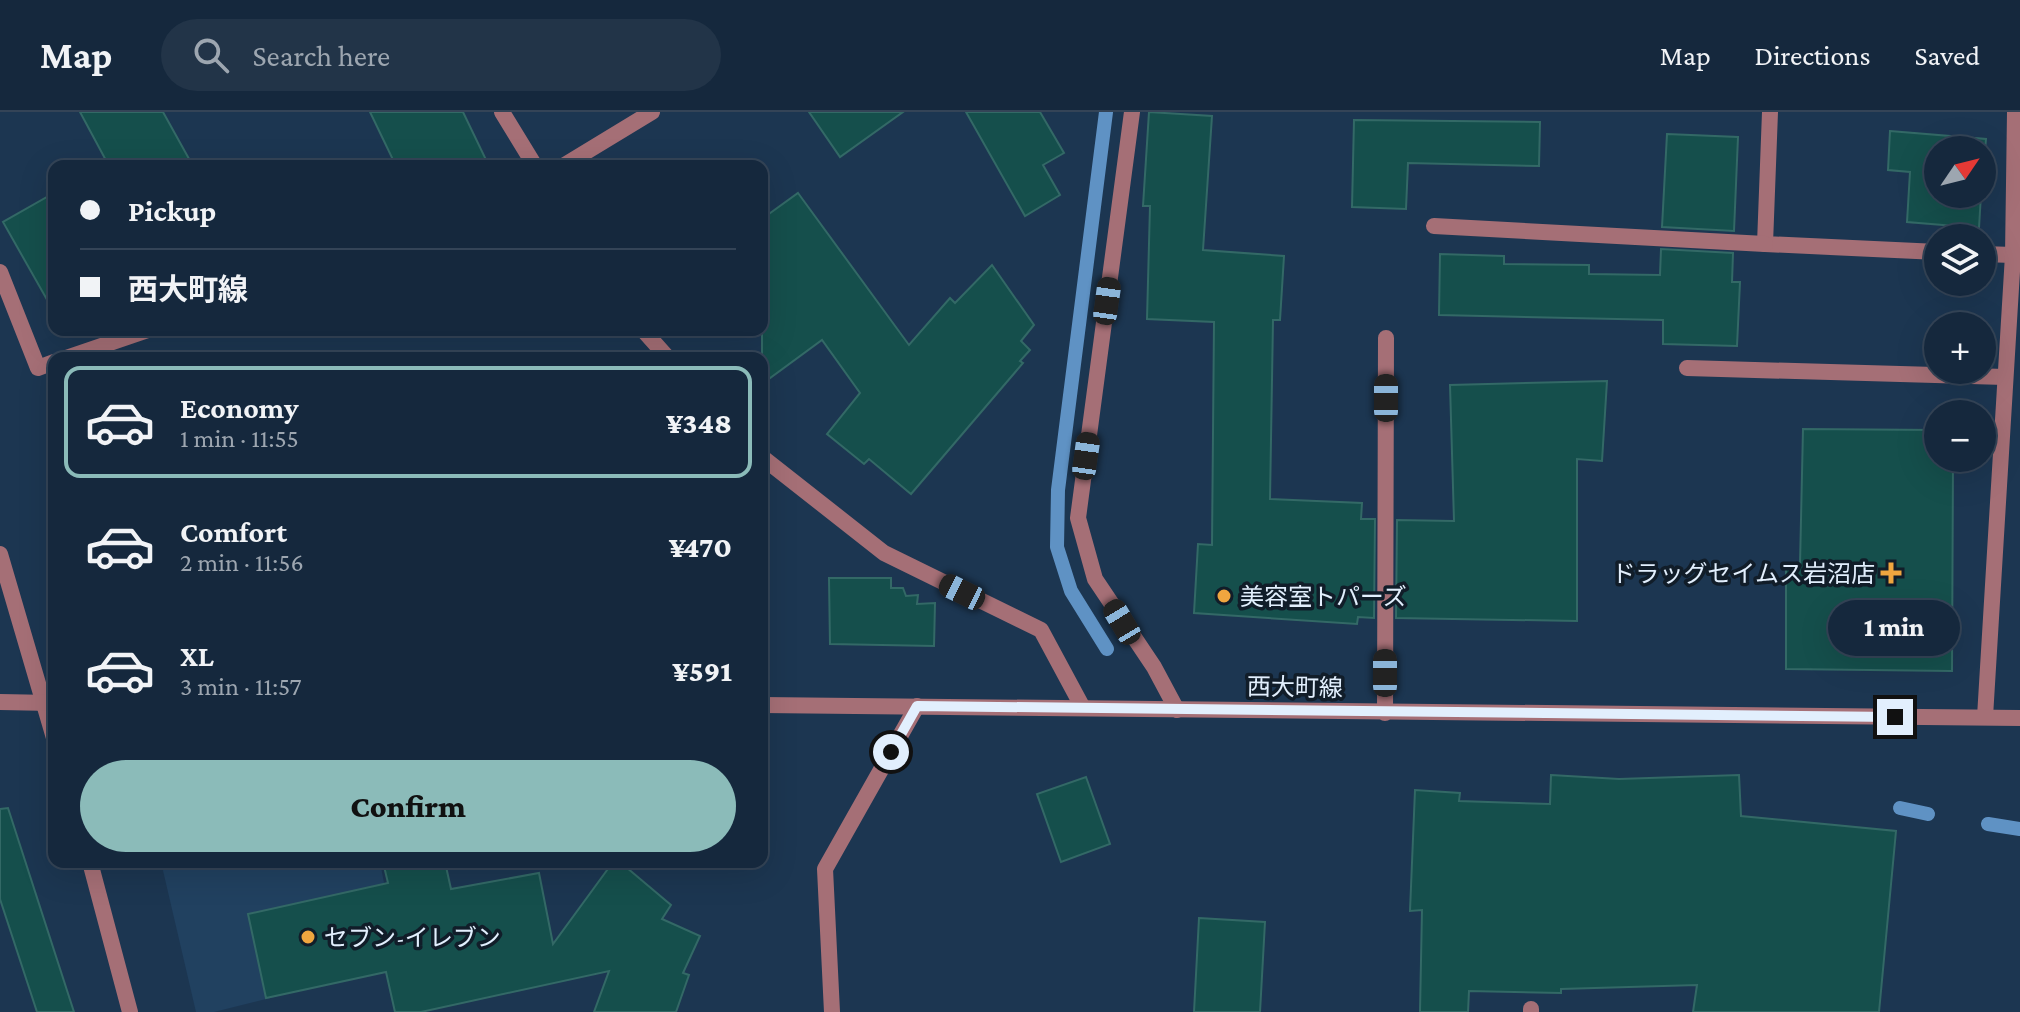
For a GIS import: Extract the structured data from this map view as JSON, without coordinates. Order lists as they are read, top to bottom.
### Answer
{
  "streets": {
    "street": ["西大町線"]
  },
  "places": {
    "health": ["ドラッグセイムス岩沼店"],
    "other": ["美容室トパーズ", "セブン-イレブン"]
  },
  "north": "top right",
  "page": {
    "header": "Map",
    "search": "Search here",
    "nav": ["Map", "Directions", "Saved"],
    "map_buttons": ["+", "−"],
    "banner": ["Pickup", "西大町線"],
    "list": [
      {
        "name": "Economy",
        "note": "1 min · 11:55",
        "value": "¥348"
      },
      {
        "name": "Comfort",
        "note": "2 min · 11:56",
        "value": "¥470"
      },
      {
        "name": "XL",
        "note": "3 min · 11:57",
        "value": "¥591"
      }
    ],
    "bubble": "1 min",
    "buttons": "Confirm"
  }
}
